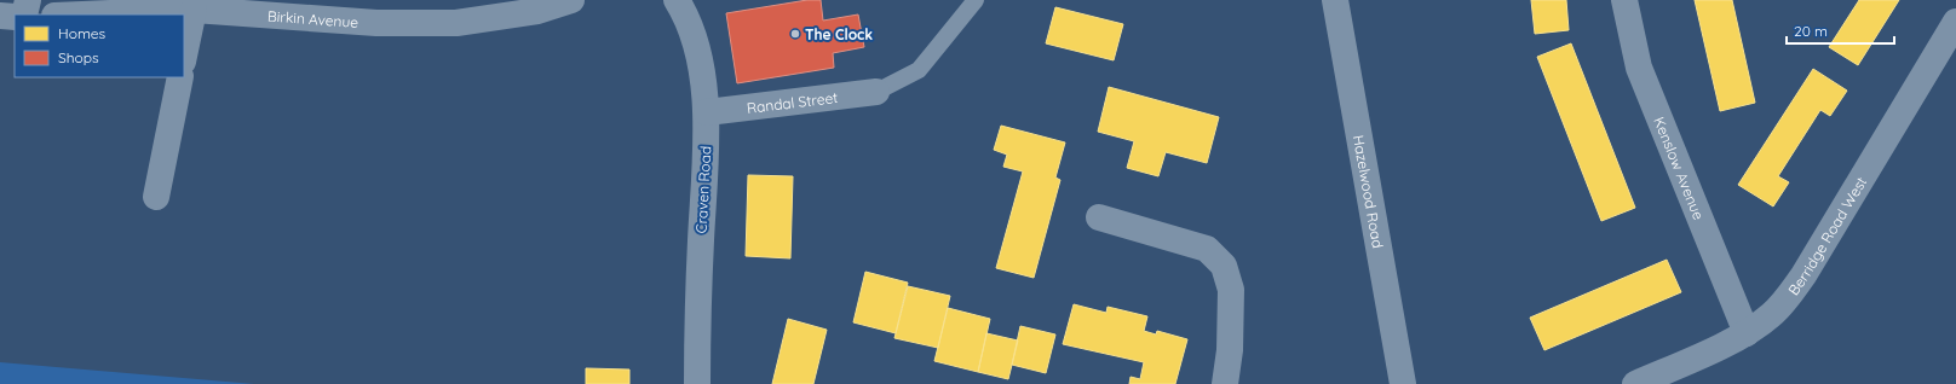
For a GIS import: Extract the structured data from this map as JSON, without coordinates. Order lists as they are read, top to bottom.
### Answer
{
  "streets": {
    "street": [
      "Birkin Avenue",
      "Randal Street",
      "Kenslow Avenue",
      "Craven Road",
      "Hazelwood Road",
      "Berridge Road West"
    ]
  },
  "crossings": [
    ["Randal Street", "Craven Road"],
    ["Kenslow Avenue", "Berridge Road West"]
  ],
  "places": ["The Clock"],
  "legend": ["Homes", "Shops"],
  "scale_bar": "20 m"
}
